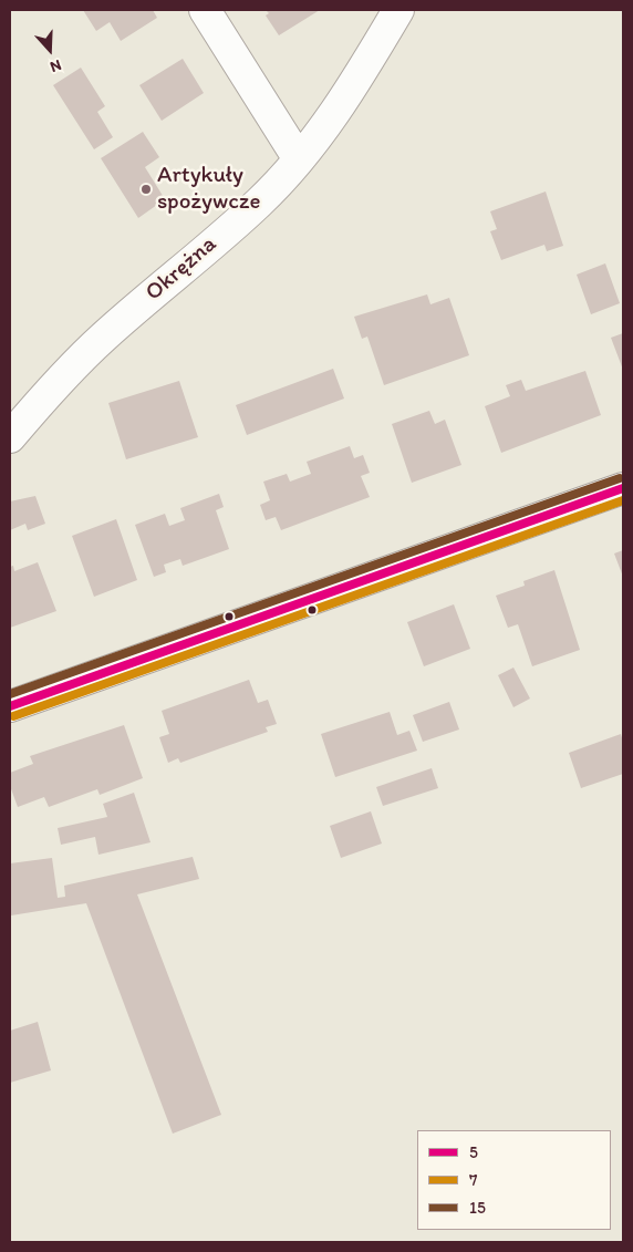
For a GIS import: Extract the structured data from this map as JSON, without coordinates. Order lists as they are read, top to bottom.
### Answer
{
  "streets": {
    "street": ["Okrężna"]
  },
  "places": ["Artykuły spożywcze"],
  "lines": ["transit line 15", "transit line 5", "transit line 7"],
  "legend": ["5", "7", "15"],
  "north": "bottom"
}
